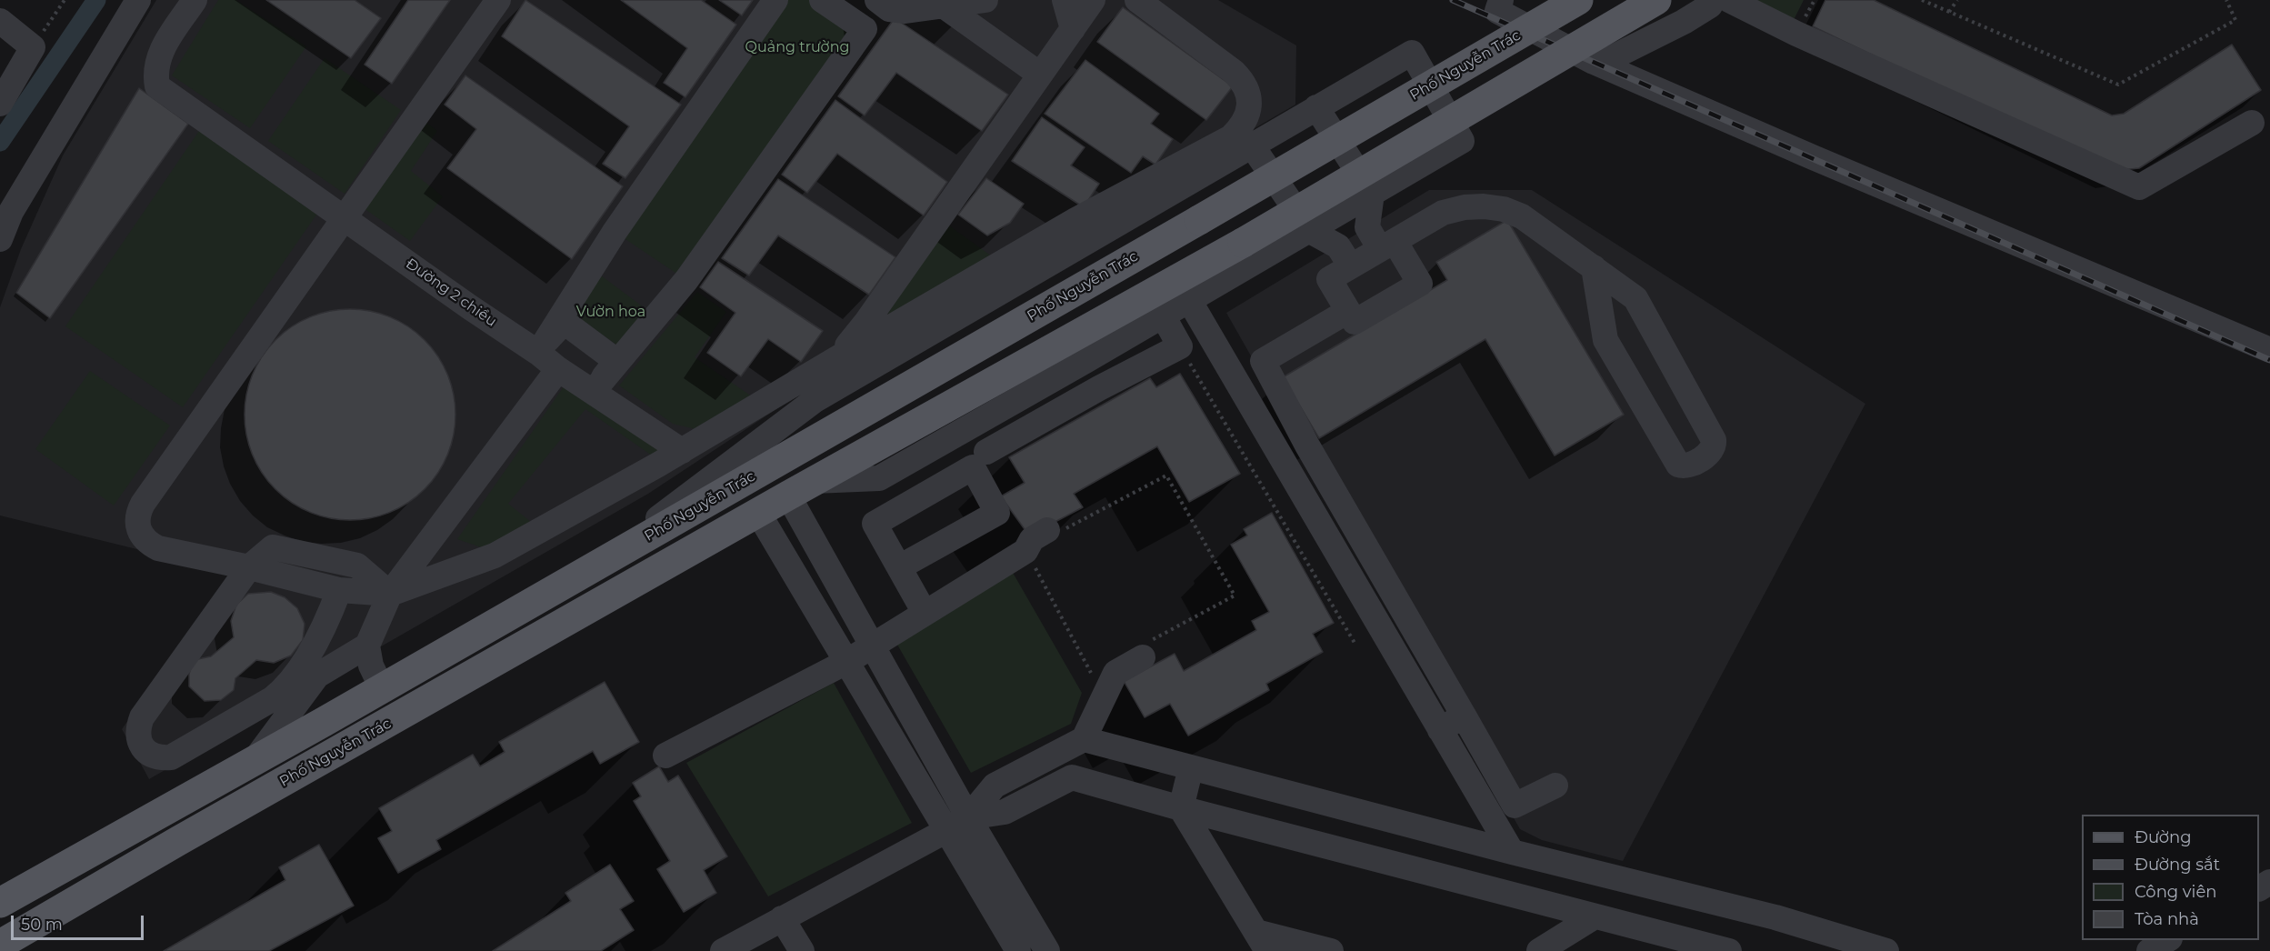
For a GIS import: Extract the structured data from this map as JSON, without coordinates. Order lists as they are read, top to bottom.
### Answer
{
  "streets": {
    "main road": ["Phố Nguyễn Trác"],
    "street": ["Đường 2 chiều"]
  },
  "parks": ["Quảng trường", "Vườn hoa"],
  "legend": [
    "Đường",
    "Đường sắt",
    "Công viên",
    "Tòa nhà"
  ],
  "scale_bar": "50 m"
}
